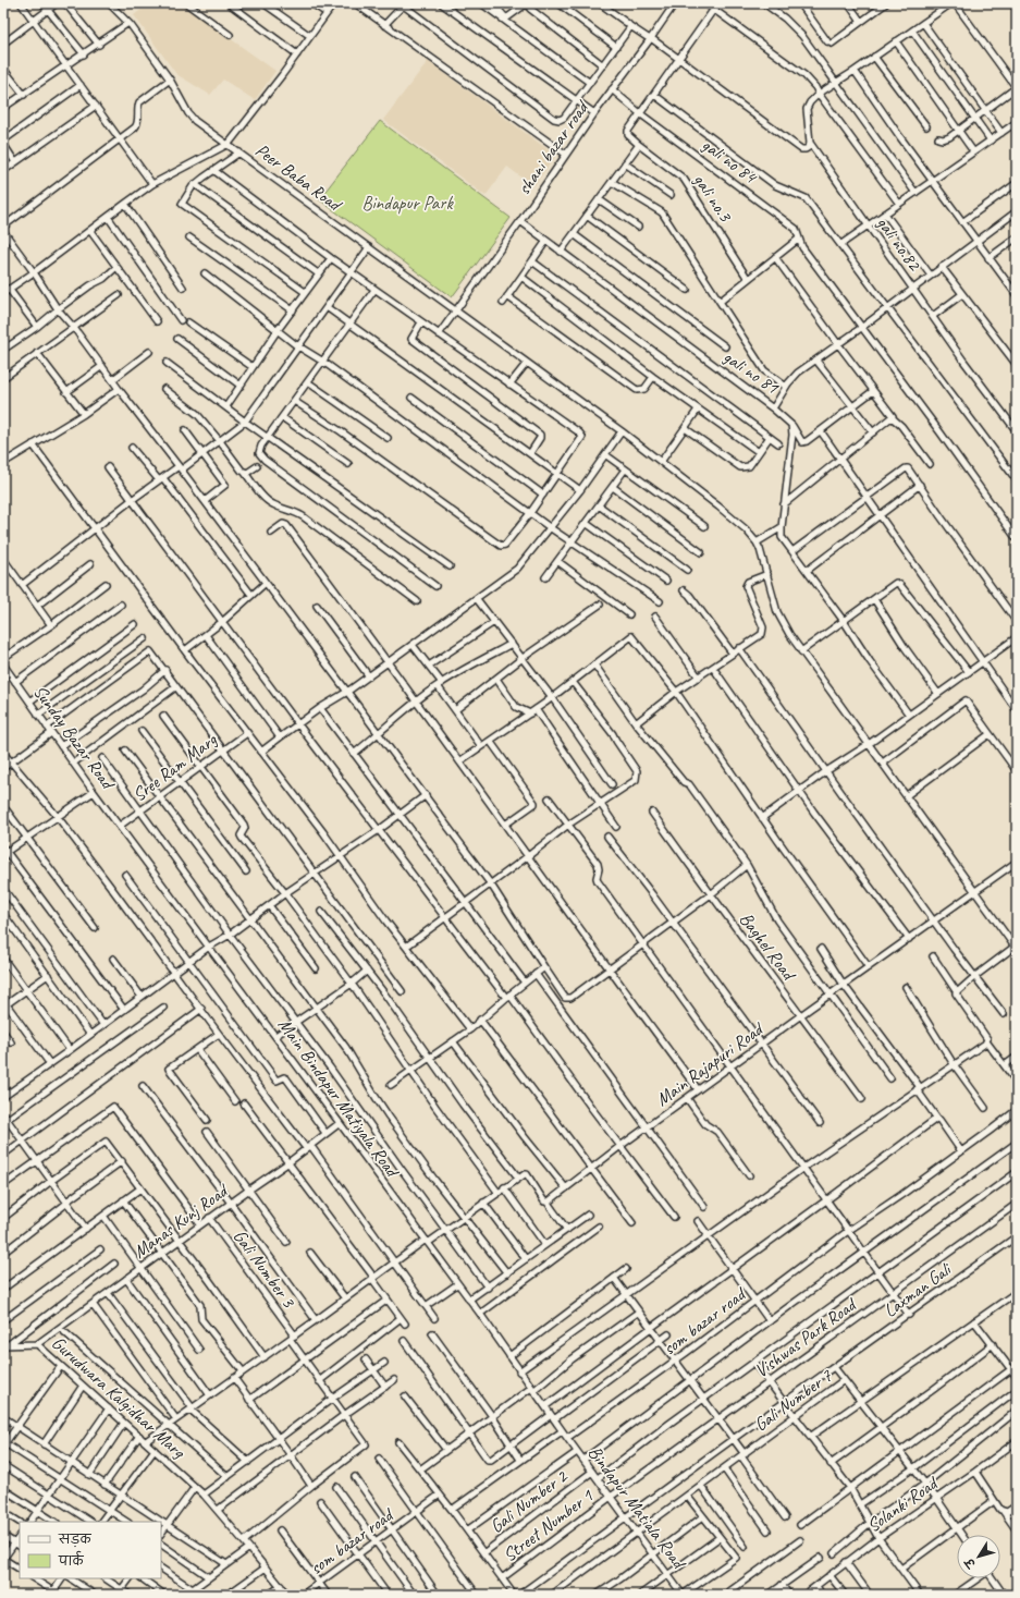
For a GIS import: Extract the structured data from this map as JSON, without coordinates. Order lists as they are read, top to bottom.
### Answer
{
  "streets": {
    "street": [
      "shani bazar road",
      "gali no 84",
      "Peer Baba Road",
      "gali no.3",
      "gali no.82",
      "gali no 81",
      "Sunday Bazar Road",
      "Sree Ram Marg",
      "Baghel Road",
      "Main Rajapuri Road",
      "Main Bindapur Matiyala Road",
      "Manas Kunj Road",
      "Gali Number 3",
      "Laxman Gali",
      "som bazar road",
      "Vishwas Park Road",
      "Gurudwara Kalgidhar Marg",
      "Gali Number 7",
      "Gali Number 2",
      "Solanki Road",
      "Bindapur Matiala Road",
      "Street Number 1"
    ]
  },
  "crossings": [
    ["shani bazar road", "gali no 84"],
    ["shani bazar road", "Peer Baba Road"],
    ["shani bazar road", "gali no 81"],
    ["gali no.82", "gali no 81"],
    ["Sunday Bazar Road", "Sree Ram Marg"],
    ["Sunday Bazar Road", "Main Bindapur Matiyala Road"],
    ["Sree Ram Marg", "Main Bindapur Matiyala Road"],
    ["Baghel Road", "Main Rajapuri Road"],
    ["Main Bindapur Matiyala Road", "Manas Kunj Road"],
    ["Manas Kunj Road", "Gali Number 3"],
    ["Manas Kunj Road", "Gurudwara Kalgidhar Marg"],
    ["Laxman Gali", "Bindapur Matiala Road"],
    ["som bazar road", "Bindapur Matiala Road"],
    ["Vishwas Park Road", "Bindapur Matiala Road"],
    ["Vishwas Park Road", "Street Number 1"],
    ["Gali Number 7", "Solanki Road"],
    ["Gali Number 7", "Bindapur Matiala Road"],
    ["Gali Number 2", "Bindapur Matiala Road"],
    ["Bindapur Matiala Road", "Street Number 1"]
  ],
  "parks": ["Bindapur Park"],
  "legend": ["सड़क", "पार्क"],
  "north": "bottom left"
}
